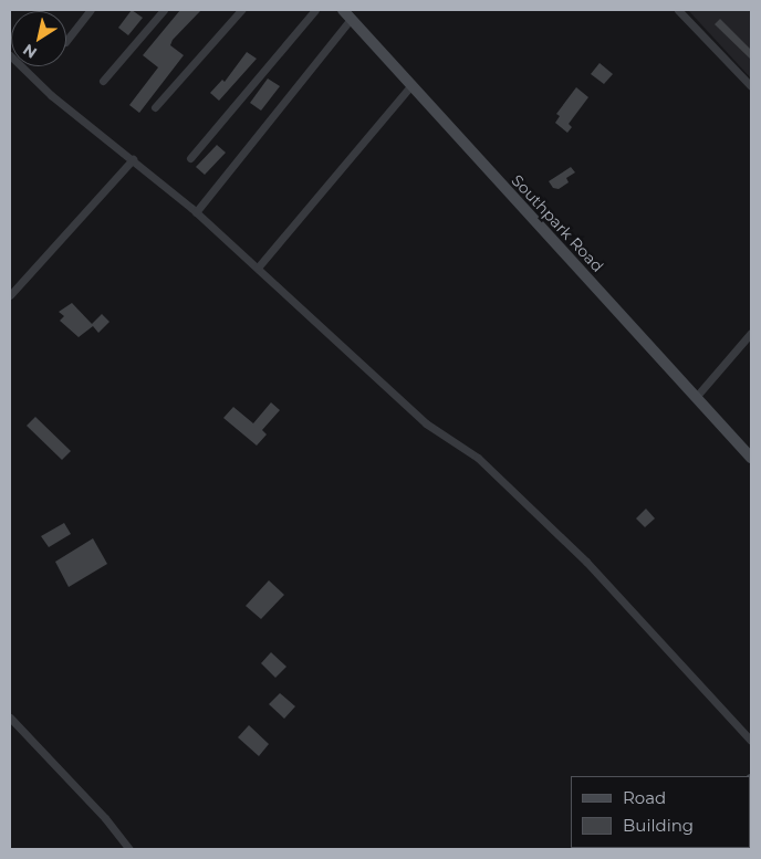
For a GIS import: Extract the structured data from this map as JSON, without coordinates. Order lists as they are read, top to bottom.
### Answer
{
  "streets": {
    "street": ["Southpark Road"]
  },
  "legend": ["Road", "Building"],
  "north": "bottom left"
}
